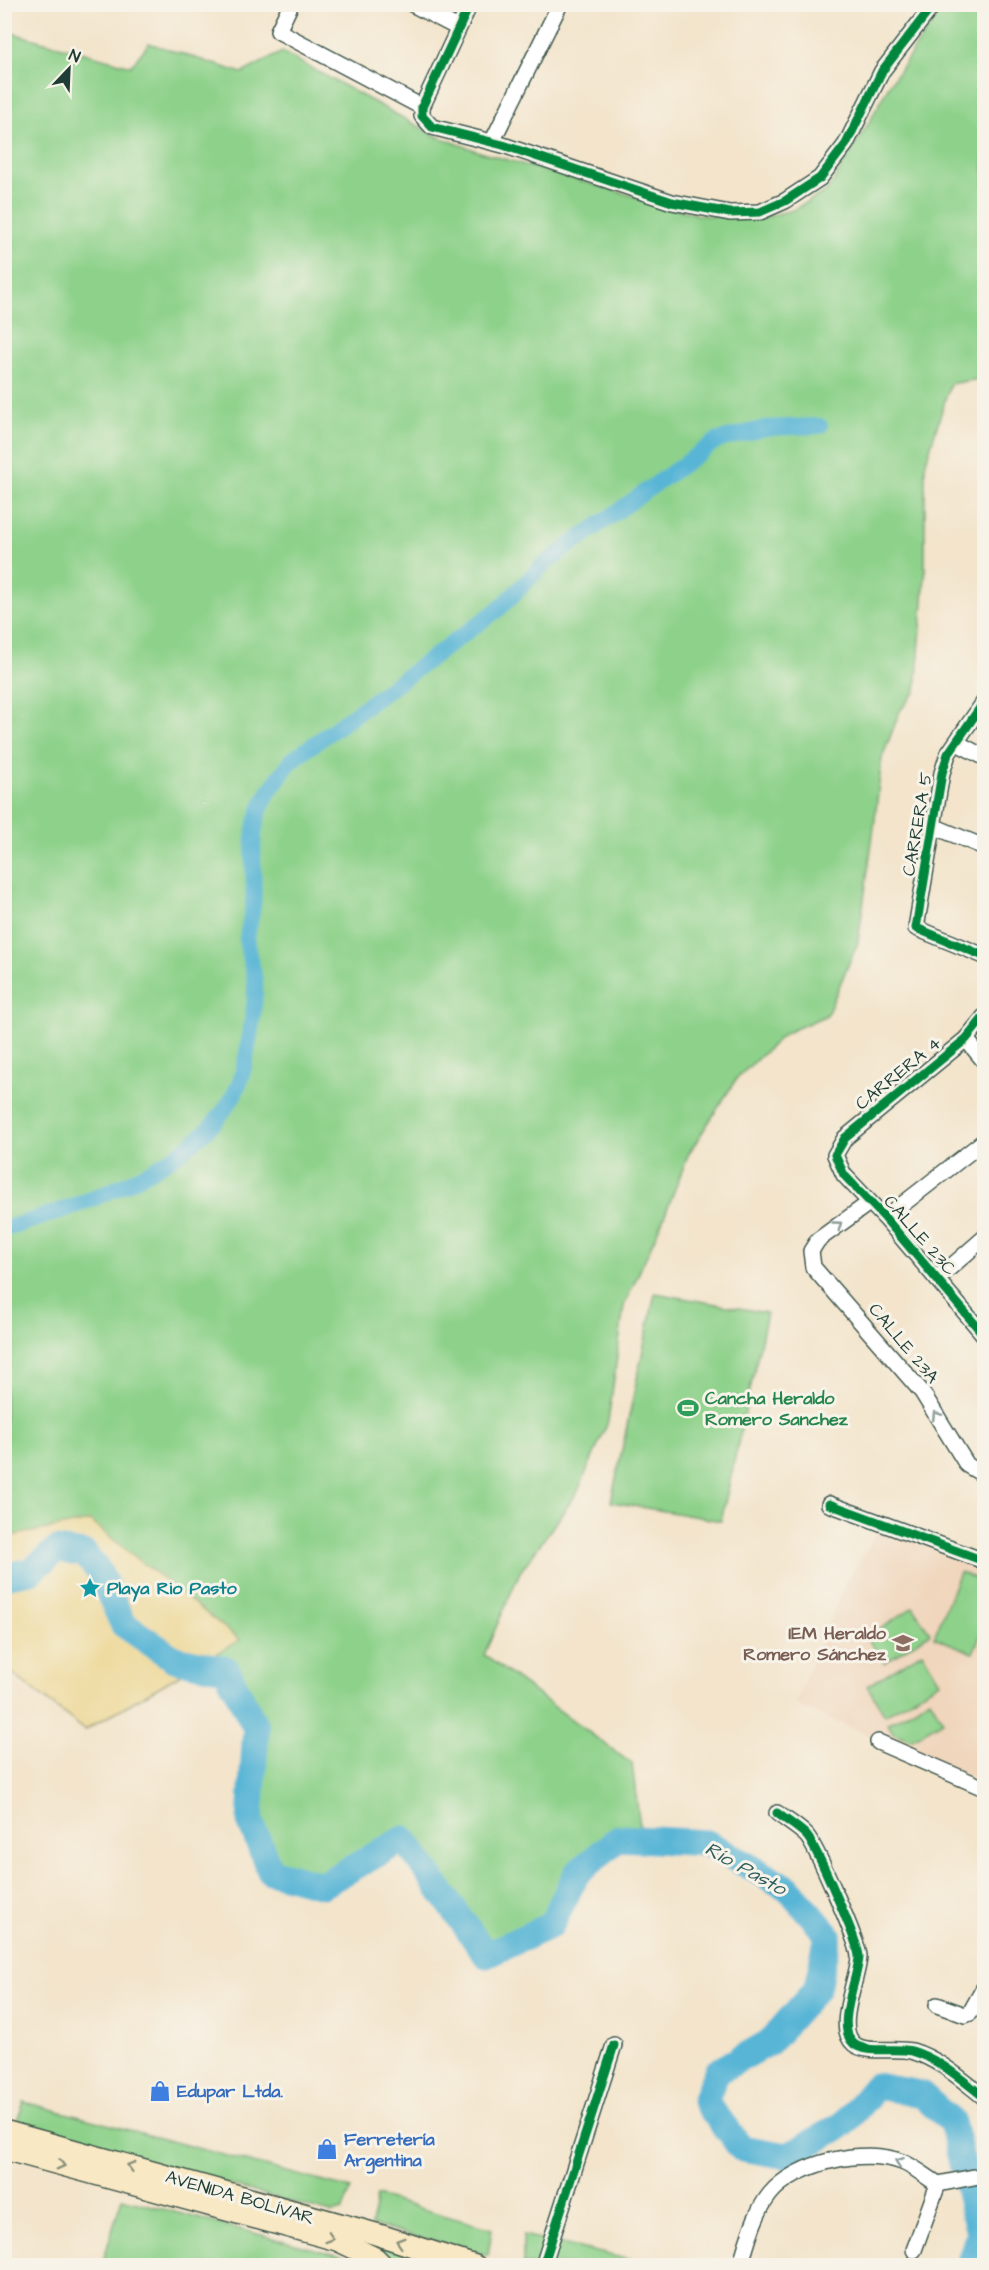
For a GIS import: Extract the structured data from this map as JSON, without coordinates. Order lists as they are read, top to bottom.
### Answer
{
  "streets": {
    "main road": ["AVENIDA BOLÍVAR"],
    "street": [
      "CARRERA 5",
      "CARRERA 4",
      "CALLE 23C",
      "CALLE 23A"
    ]
  },
  "crossings": [
    ["CARRERA 4", "CALLE 23C"],
    ["CALLE 23C", "CALLE 23A"]
  ],
  "one_way": ["CALLE 23A"],
  "water": ["Río Pasto"],
  "places": {
    "sports": ["Cancha Heraldo Romero Sanchez"],
    "place": ["Playa Rio Pasto"],
    "school or university": ["IEM Heraldo Romero Sánchez"],
    "shop": ["Edupar Ltda.", "Ferretería Argentina"]
  },
  "north": "top right"
}
